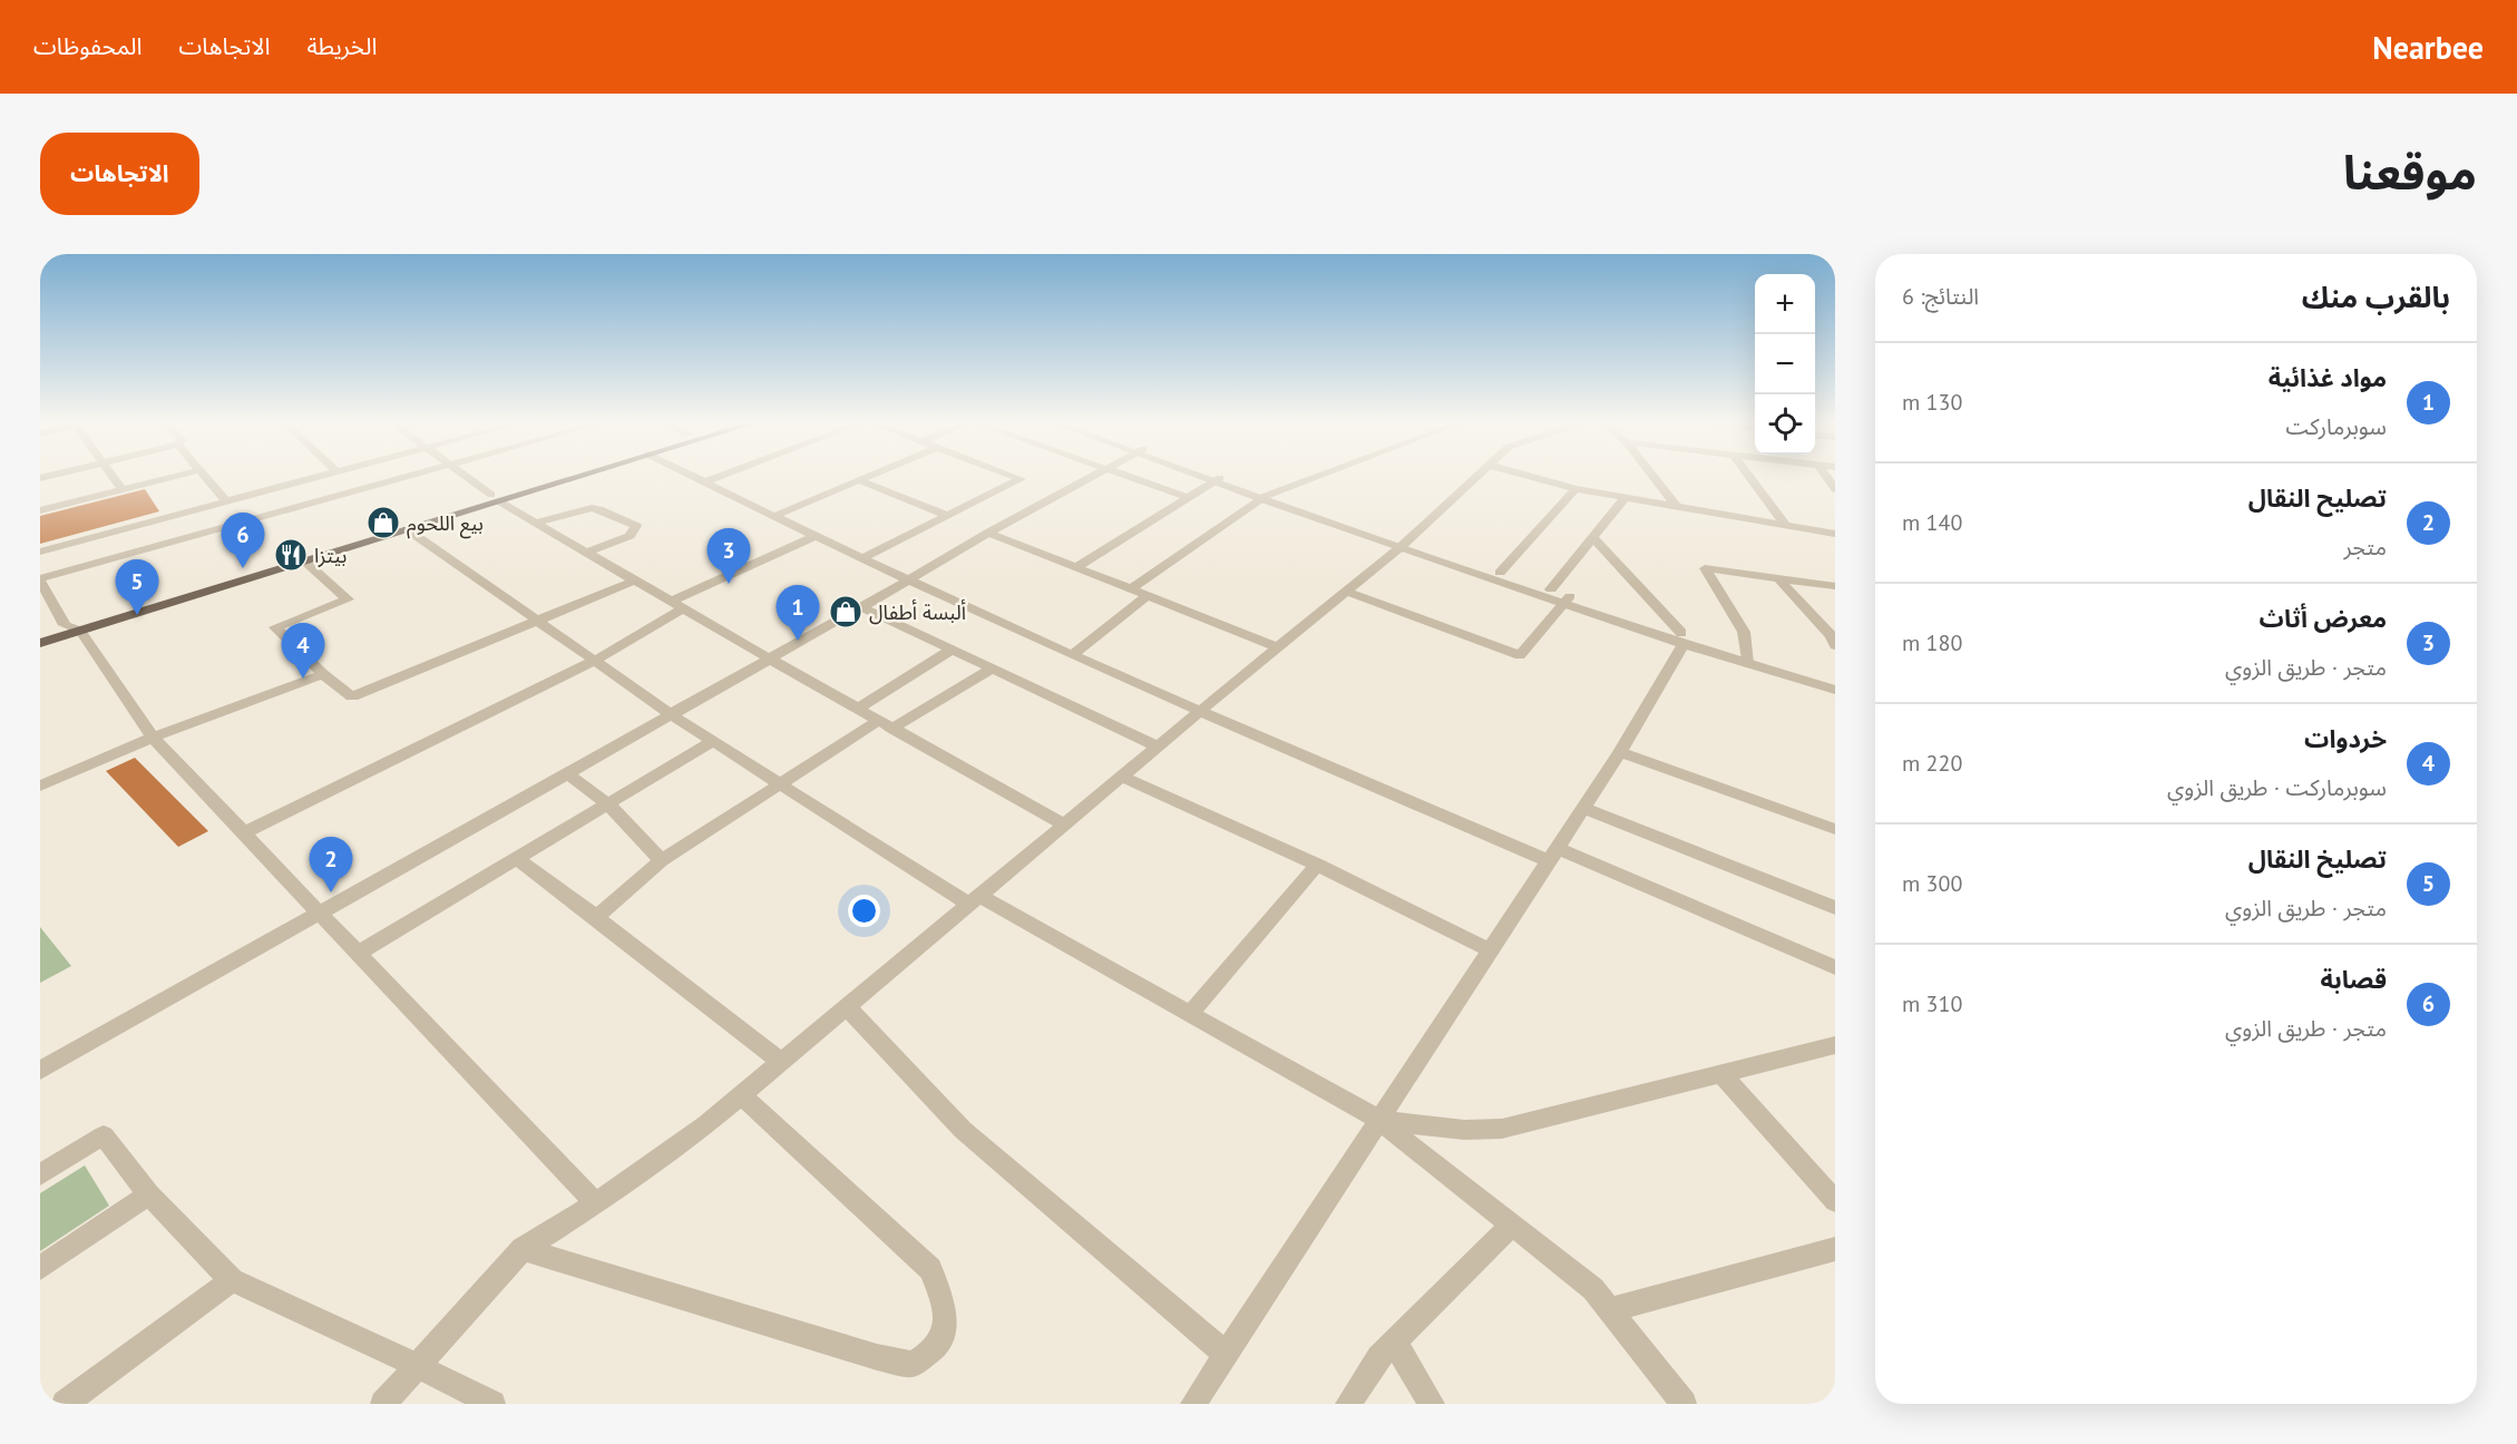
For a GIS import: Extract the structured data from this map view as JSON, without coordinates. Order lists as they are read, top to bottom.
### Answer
{
  "places": {
    "shop": ["بيع اللحوم", "ألبسة أطفال"],
    "restaurant": ["بيتزا"]
  },
  "page": {
    "header": "Nearbee",
    "nav": ["الخريطة", "الاتجاهات", "المحفوظات"],
    "title": "موقعنا",
    "buttons": "الاتجاهات",
    "heading": ["بالقرب منك", "النتائج: 6"],
    "map_buttons": ["+", "−"],
    "list": [
      {
        "mark": "1",
        "name": "مواد غذائية",
        "note": "سوبرماركت",
        "value": "130 m"
      },
      {
        "mark": "2",
        "name": "تصليح النقال",
        "note": "متجر",
        "value": "140 m"
      },
      {
        "mark": "3",
        "name": "معرض أثاث",
        "note": "متجر · طريق الزوي",
        "value": "180 m"
      },
      {
        "mark": "4",
        "name": "خردوات",
        "note": "سوبرماركت · طريق الزوي",
        "value": "220 m"
      },
      {
        "mark": "5",
        "name": "تصليخ النقال",
        "note": "متجر · طريق الزوي",
        "value": "300 m"
      },
      {
        "mark": "6",
        "name": "قصابة",
        "note": "متجر · طريق الزوي",
        "value": "310 m"
      }
    ],
    "pins": [
      "6",
      "3",
      "5",
      "1",
      "4",
      "2"
    ]
  }
}
